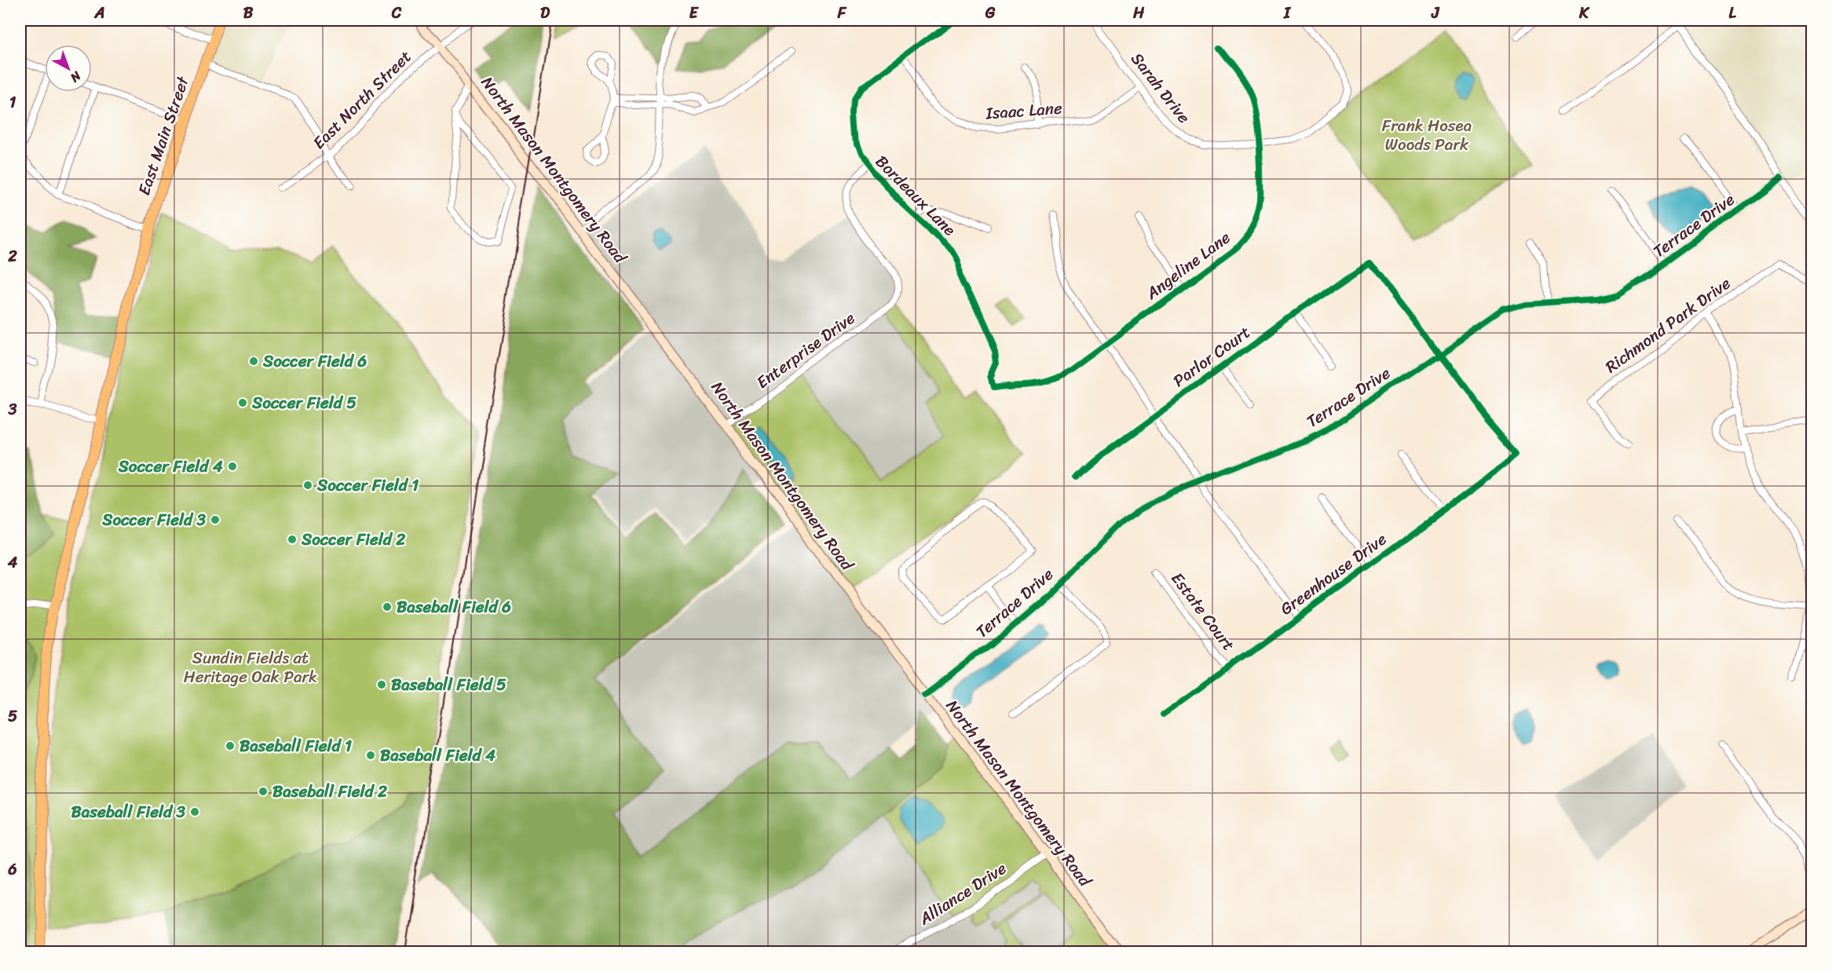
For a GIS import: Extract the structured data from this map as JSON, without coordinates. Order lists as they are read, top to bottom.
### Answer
{
  "streets": {
    "main road": ["East Main Street", "North Mason Montgomery Road"],
    "street": [
      "Sarah Drive",
      "East North Street",
      "Isaac Lane",
      "Bordeaux Lane",
      "Terrace Drive",
      "Angeline Lane",
      "Richmond Park Drive",
      "Enterprise Drive",
      "Parlor Court",
      "Greenhouse Drive",
      "Estate Court",
      "Alliance Drive"
    ]
  },
  "crossings": [
    ["Sarah Drive", "Isaac Lane"],
    ["Sarah Drive", "Angeline Lane"],
    ["East North Street", "North Mason Montgomery Road"],
    ["Isaac Lane", "Bordeaux Lane"],
    ["North Mason Montgomery Road", "Terrace Drive"],
    ["North Mason Montgomery Road", "Enterprise Drive"],
    ["North Mason Montgomery Road", "Alliance Drive"],
    ["Bordeaux Lane", "Angeline Lane"],
    ["Bordeaux Lane", "Enterprise Drive"],
    ["Terrace Drive", "Parlor Court"],
    ["Terrace Drive", "Greenhouse Drive"],
    ["Parlor Court", "Greenhouse Drive"],
    ["Greenhouse Drive", "Estate Court"]
  ],
  "parks": ["Frank Hosea Woods Park", "Sundin Fields at Heritage Oak Park"],
  "places": [
    "Soccer Field 6",
    "Soccer Field 5",
    "Soccer Field 4",
    "Soccer Field 1",
    "Soccer Field 3",
    "Soccer Field 2",
    "Baseball Field 6",
    "Baseball Field 5",
    "Baseball Field 1",
    "Baseball Field 4",
    "Baseball Field 2",
    "Baseball Field 3"
  ],
  "north": "bottom right",
  "grid": {
    "columns": [
      "A",
      "B",
      "C",
      "D",
      "E",
      "F",
      "G",
      "H",
      "I",
      "J",
      "K",
      "L"
    ],
    "rows": [
      "1",
      "2",
      "3",
      "4",
      "5",
      "6"
    ]
  }
}
